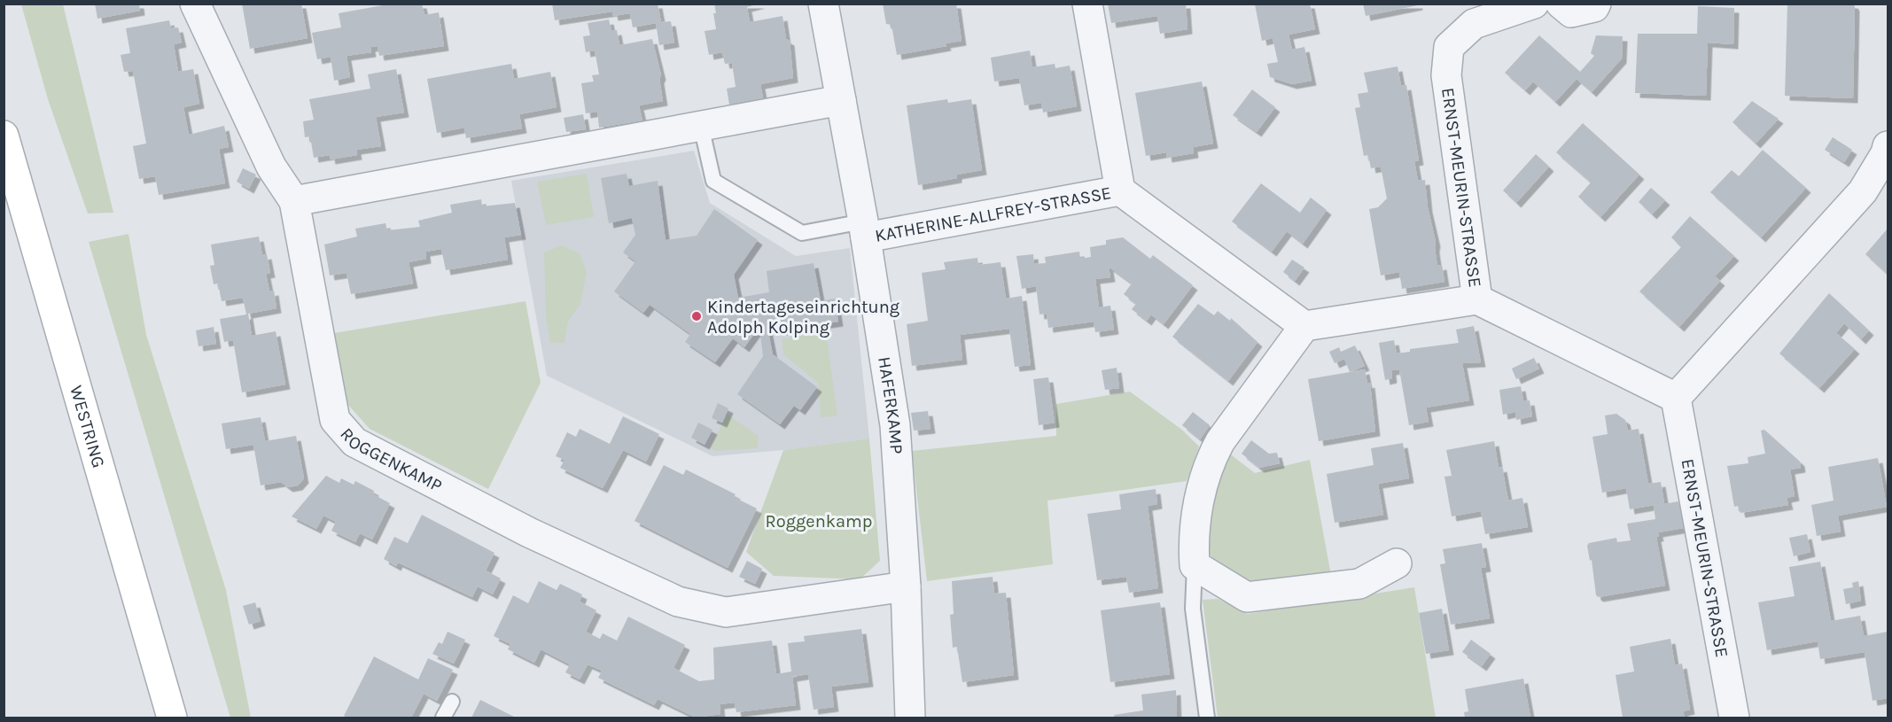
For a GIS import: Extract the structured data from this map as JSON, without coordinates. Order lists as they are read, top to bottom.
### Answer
{
  "streets": {
    "street": [
      "ERNST-MEURIN-STRASSE",
      "KATHERINE-ALLFREY-STRASSE",
      "HAFERKAMP",
      "WESTRING",
      "ROGGENKAMP"
    ]
  },
  "crossings": [
    ["KATHERINE-ALLFREY-STRASSE", "HAFERKAMP"],
    ["HAFERKAMP", "ROGGENKAMP"]
  ],
  "parks": ["Roggenkamp"],
  "places": ["Kindertageseinrichtung Adolph Kolping"]
}
